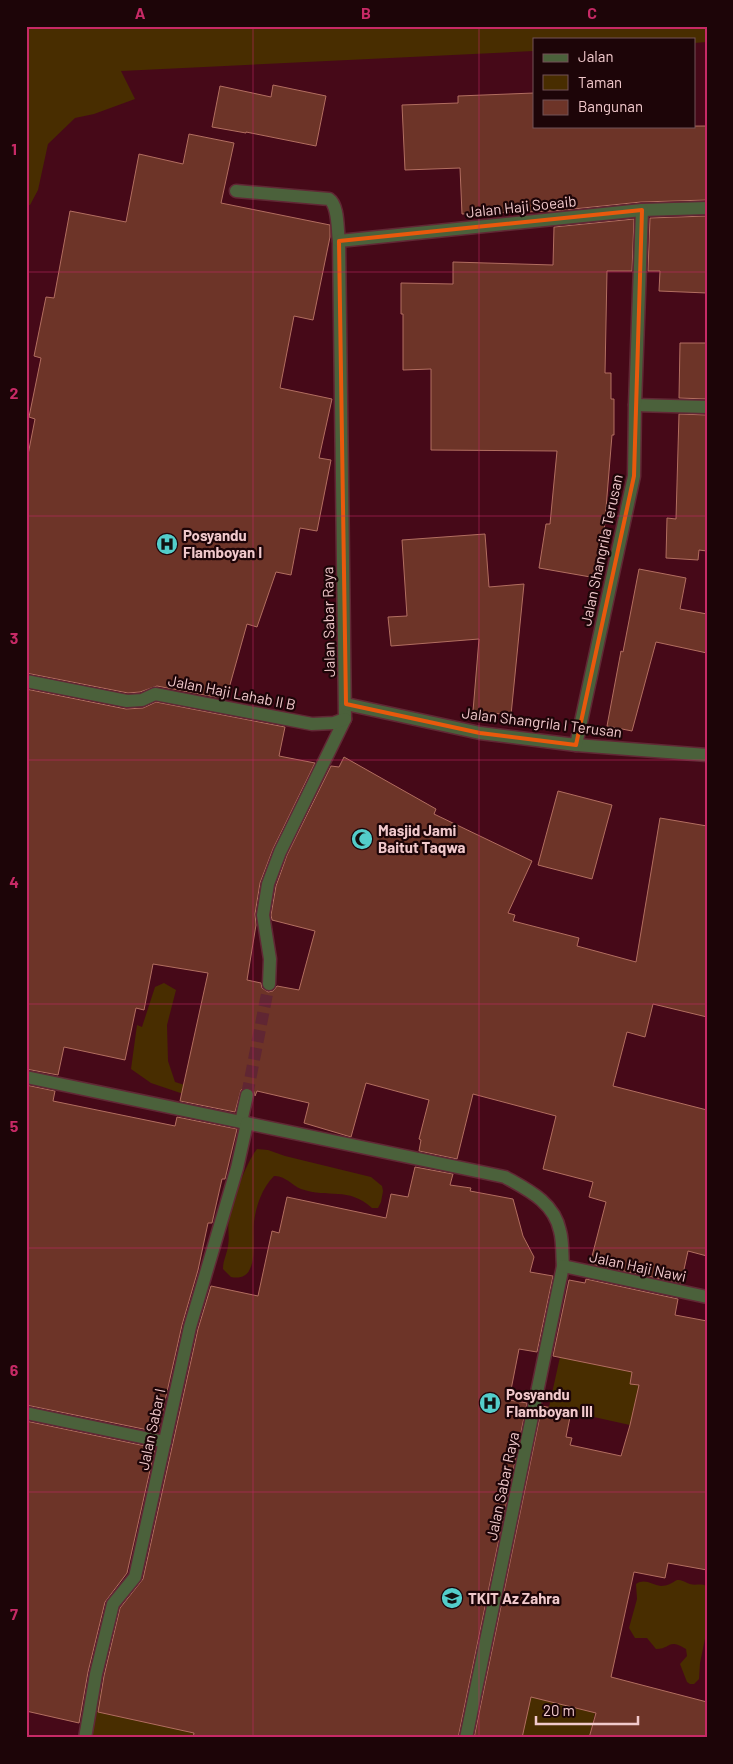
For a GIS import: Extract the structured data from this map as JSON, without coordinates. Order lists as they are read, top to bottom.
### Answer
{
  "streets": {
    "street": [
      "Jalan Haji Soeaib",
      "Jalan Shangrila Terusan",
      "Jalan Sabar Raya",
      "Jalan Haji Lahab II B",
      "Jalan Shangrila I Terusan",
      "Jalan Haji Nawi",
      "Jalan Sabar I"
    ]
  },
  "crossings": [
    ["Jalan Haji Soeaib", "Jalan Shangrila Terusan"],
    ["Jalan Haji Soeaib", "Jalan Sabar Raya"],
    ["Jalan Shangrila Terusan", "Jalan Shangrila I Terusan"],
    ["Jalan Sabar Raya", "Jalan Haji Lahab II B"],
    ["Jalan Sabar Raya", "Jalan Shangrila I Terusan"],
    ["Jalan Sabar Raya", "Jalan Haji Nawi"],
    ["Jalan Sabar Raya", "Jalan Sabar I"]
  ],
  "places": {
    "hospital": ["Posyandu Flamboyan I", "Posyandu Flamboyan III"],
    "mosque": ["Masjid Jami Baitut Taqwa"],
    "school or university": ["TKIT Az Zahra"]
  },
  "legend": ["Jalan", "Taman", "Bangunan"],
  "scale_bar": "20 m",
  "grid": {
    "columns": ["A", "B", "C"],
    "rows": [
      "1",
      "2",
      "3",
      "4",
      "5",
      "6",
      "7"
    ]
  }
}
